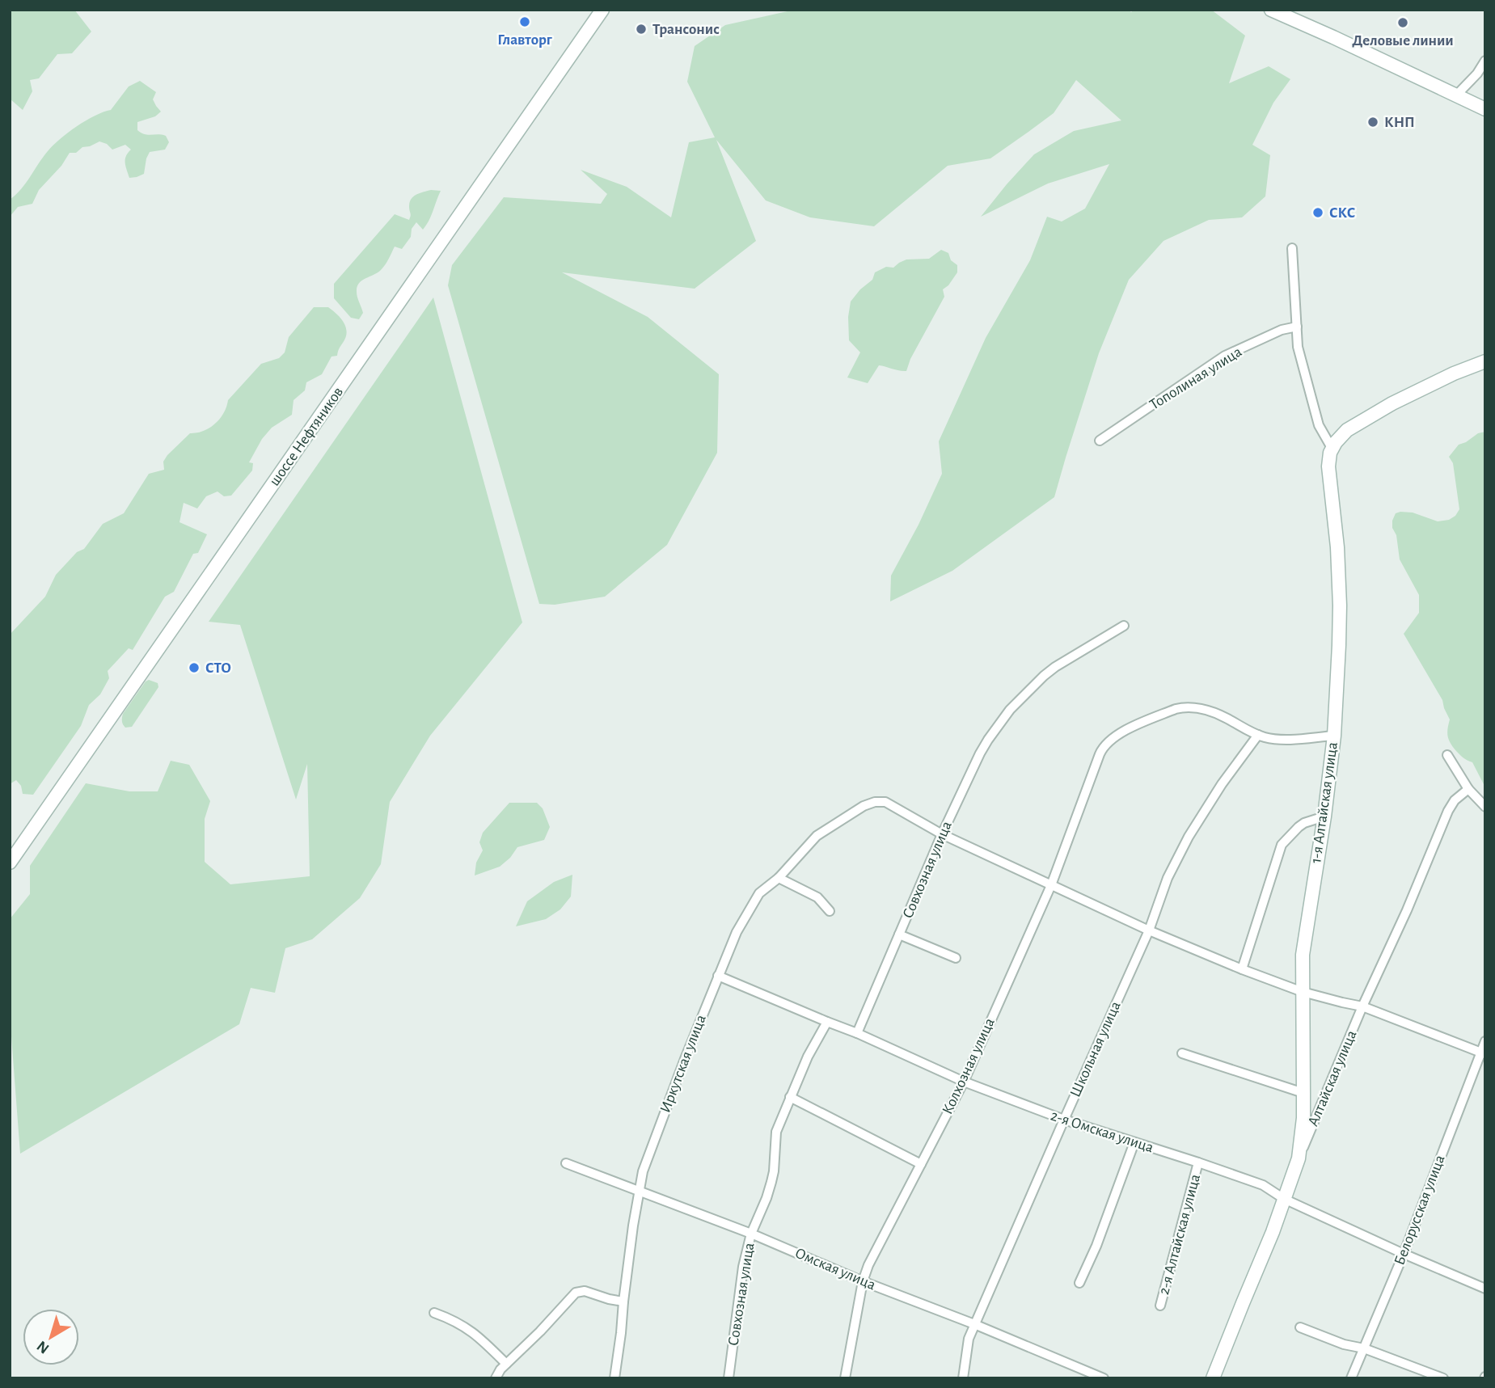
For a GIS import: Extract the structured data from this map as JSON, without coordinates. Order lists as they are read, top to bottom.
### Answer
{
  "streets": {
    "main road": ["шоссе Нефтяников", "1-я Алтайская улица", "Алтайская улица"],
    "street": [
      "Тополиная улица",
      "Совхозная улица",
      "Школьная улица",
      "Иркутская улица",
      "Колхозная улица",
      "2-я Омская улица",
      "Белорусская улица",
      "2-я Алтайская улица",
      "Омская улица"
    ]
  },
  "crossings": [
    ["1-я Алтайская улица", "Алтайская улица"],
    ["Совхозная улица", "Иркутская улица"],
    ["Совхозная улица", "2-я Омская улица"],
    ["Совхозная улица", "Омская улица"],
    ["Школьная улица", "Колхозная улица"],
    ["Школьная улица", "2-я Омская улица"],
    ["Школьная улица", "Омская улица"],
    ["Иркутская улица", "2-я Омская улица"],
    ["Иркутская улица", "Омская улица"],
    ["Колхозная улица", "2-я Омская улица"],
    ["Колхозная улица", "Омская улица"],
    ["Алтайская улица", "2-я Омская улица"],
    ["2-я Омская улица", "Белорусская улица"],
    ["2-я Омская улица", "2-я Алтайская улица"]
  ],
  "places": [
    "Главторг",
    "Деловые линии",
    "Трансонис",
    "КНП",
    "СКС",
    "СТО"
  ],
  "north": "bottom left"
}
